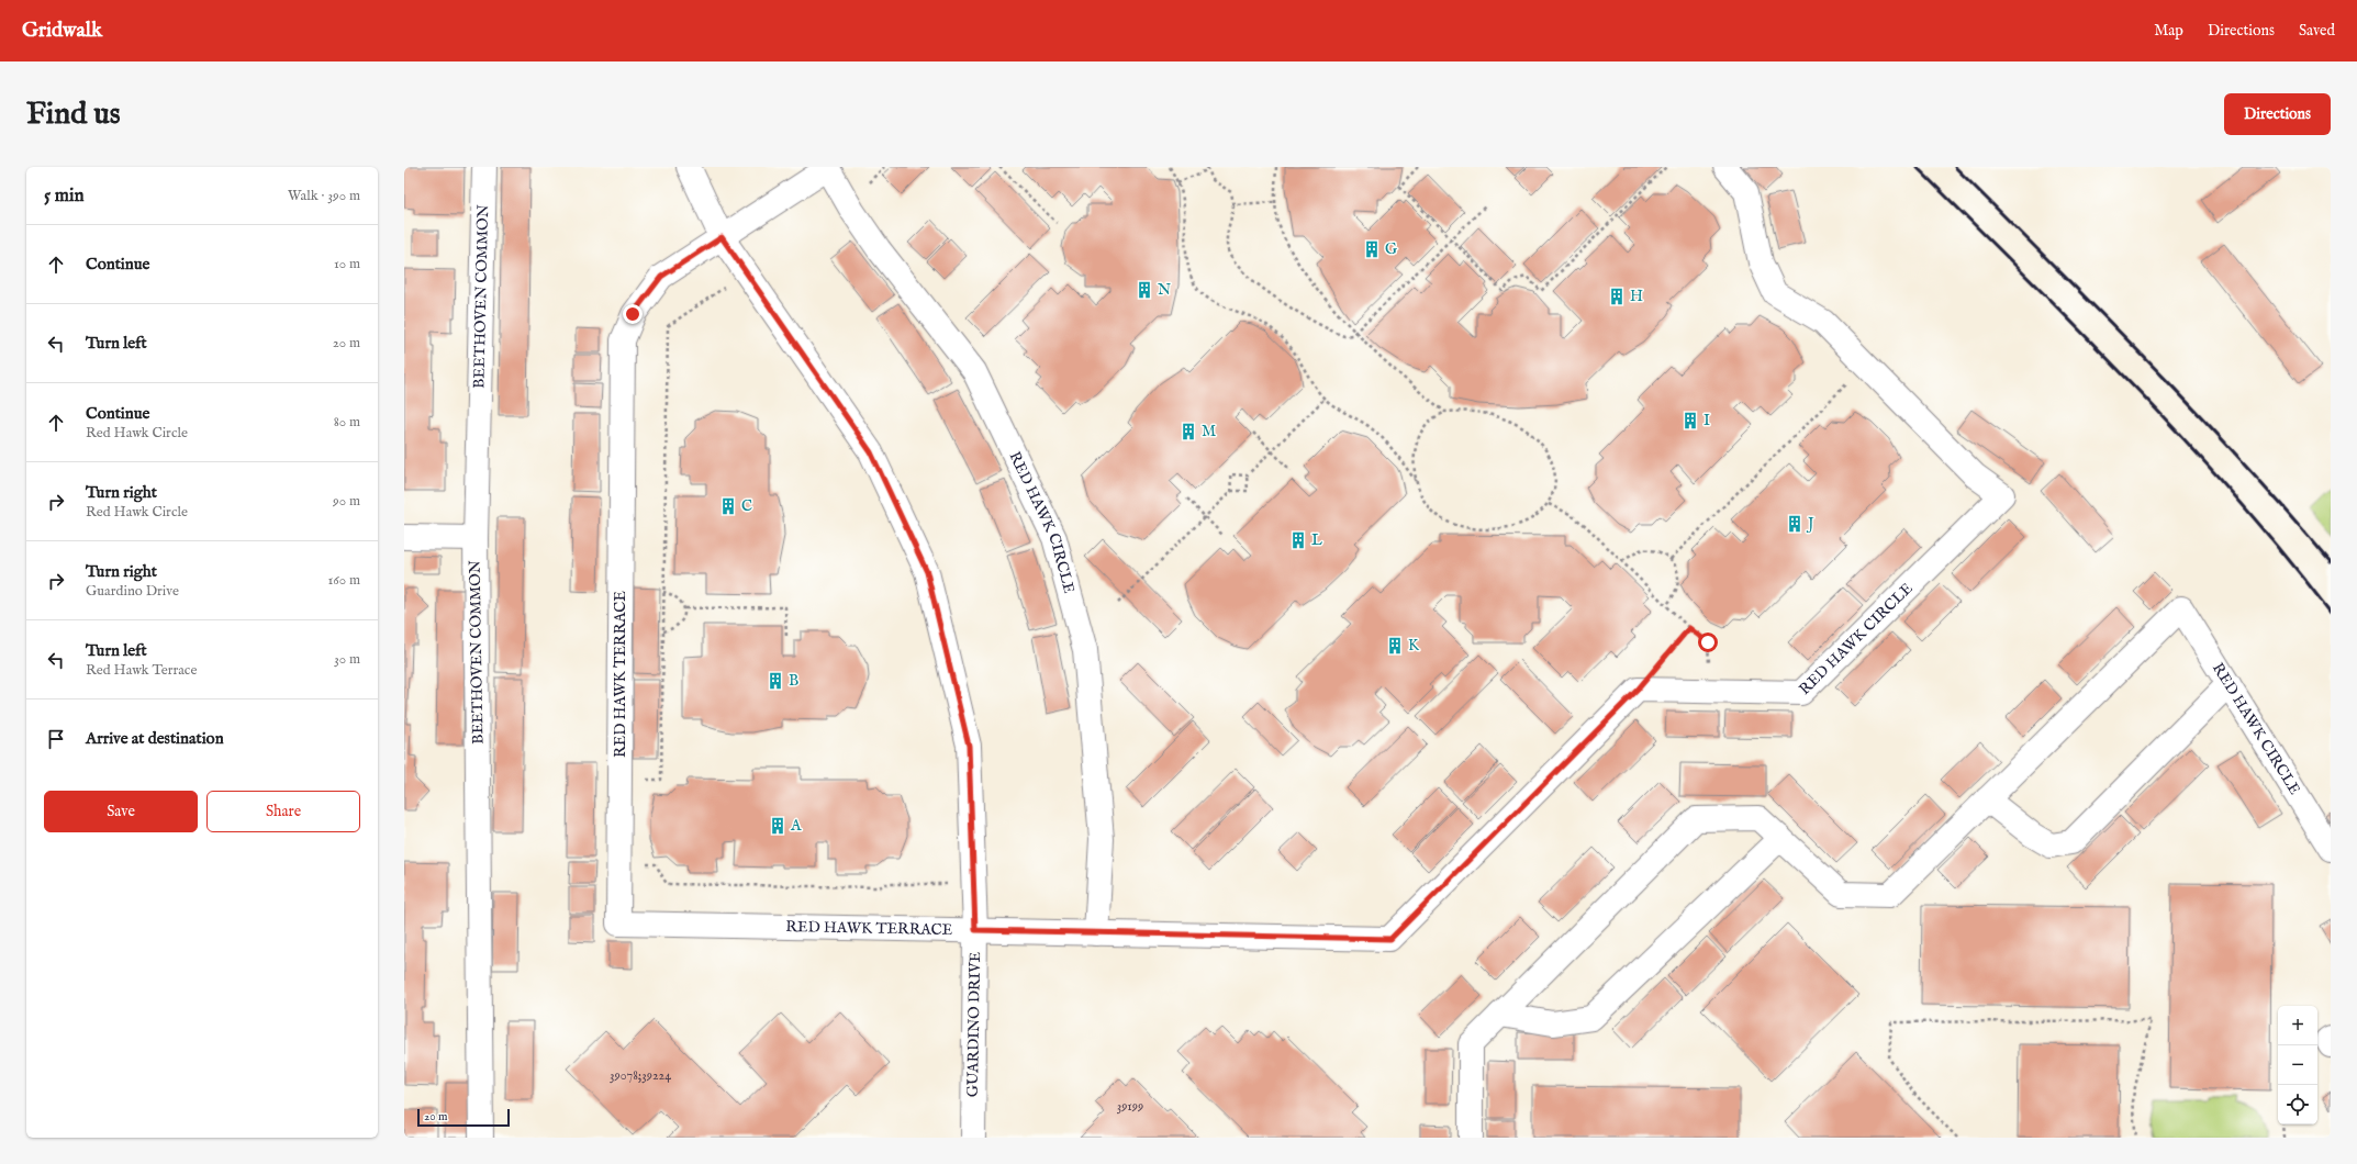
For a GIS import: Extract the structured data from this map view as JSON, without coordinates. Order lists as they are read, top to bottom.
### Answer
{
  "streets": {
    "street": [
      "BEETHOVEN COMMON",
      "RED HAWK CIRCLE",
      "RED HAWK TERRACE",
      "GUARDINO DRIVE"
    ]
  },
  "crossings": [
    ["RED HAWK CIRCLE", "RED HAWK TERRACE"],
    ["RED HAWK TERRACE", "GUARDINO DRIVE"]
  ],
  "places": {
    "building": [
      "G",
      "N",
      "H",
      "I",
      "M",
      "C",
      "J",
      "L",
      "K",
      "B",
      "A"
    ]
  },
  "house_numbers": ["39078;39224", "39199"],
  "scale_bar": "20 m",
  "page": {
    "header": "Gridwalk",
    "nav": ["Map", "Directions", "Saved"],
    "buttons": [
      "Directions",
      ["Save", "Share"]
    ],
    "title": "Find us",
    "heading": ["5 min", "Walk · 390 m"],
    "list": [
      ["Continue", "10 m"],
      ["Turn left", "20 m"],
      ["Continue", "Red Hawk Circle", "80 m"],
      ["Turn right", "Red Hawk Circle", "90 m"],
      ["Turn right", "Guardino Drive", "160 m"],
      ["Turn left", "Red Hawk Terrace", "30 m"],
      "Arrive at destination"
    ],
    "map_buttons": ["+", "−"],
    "scale": "20 m"
  }
}
